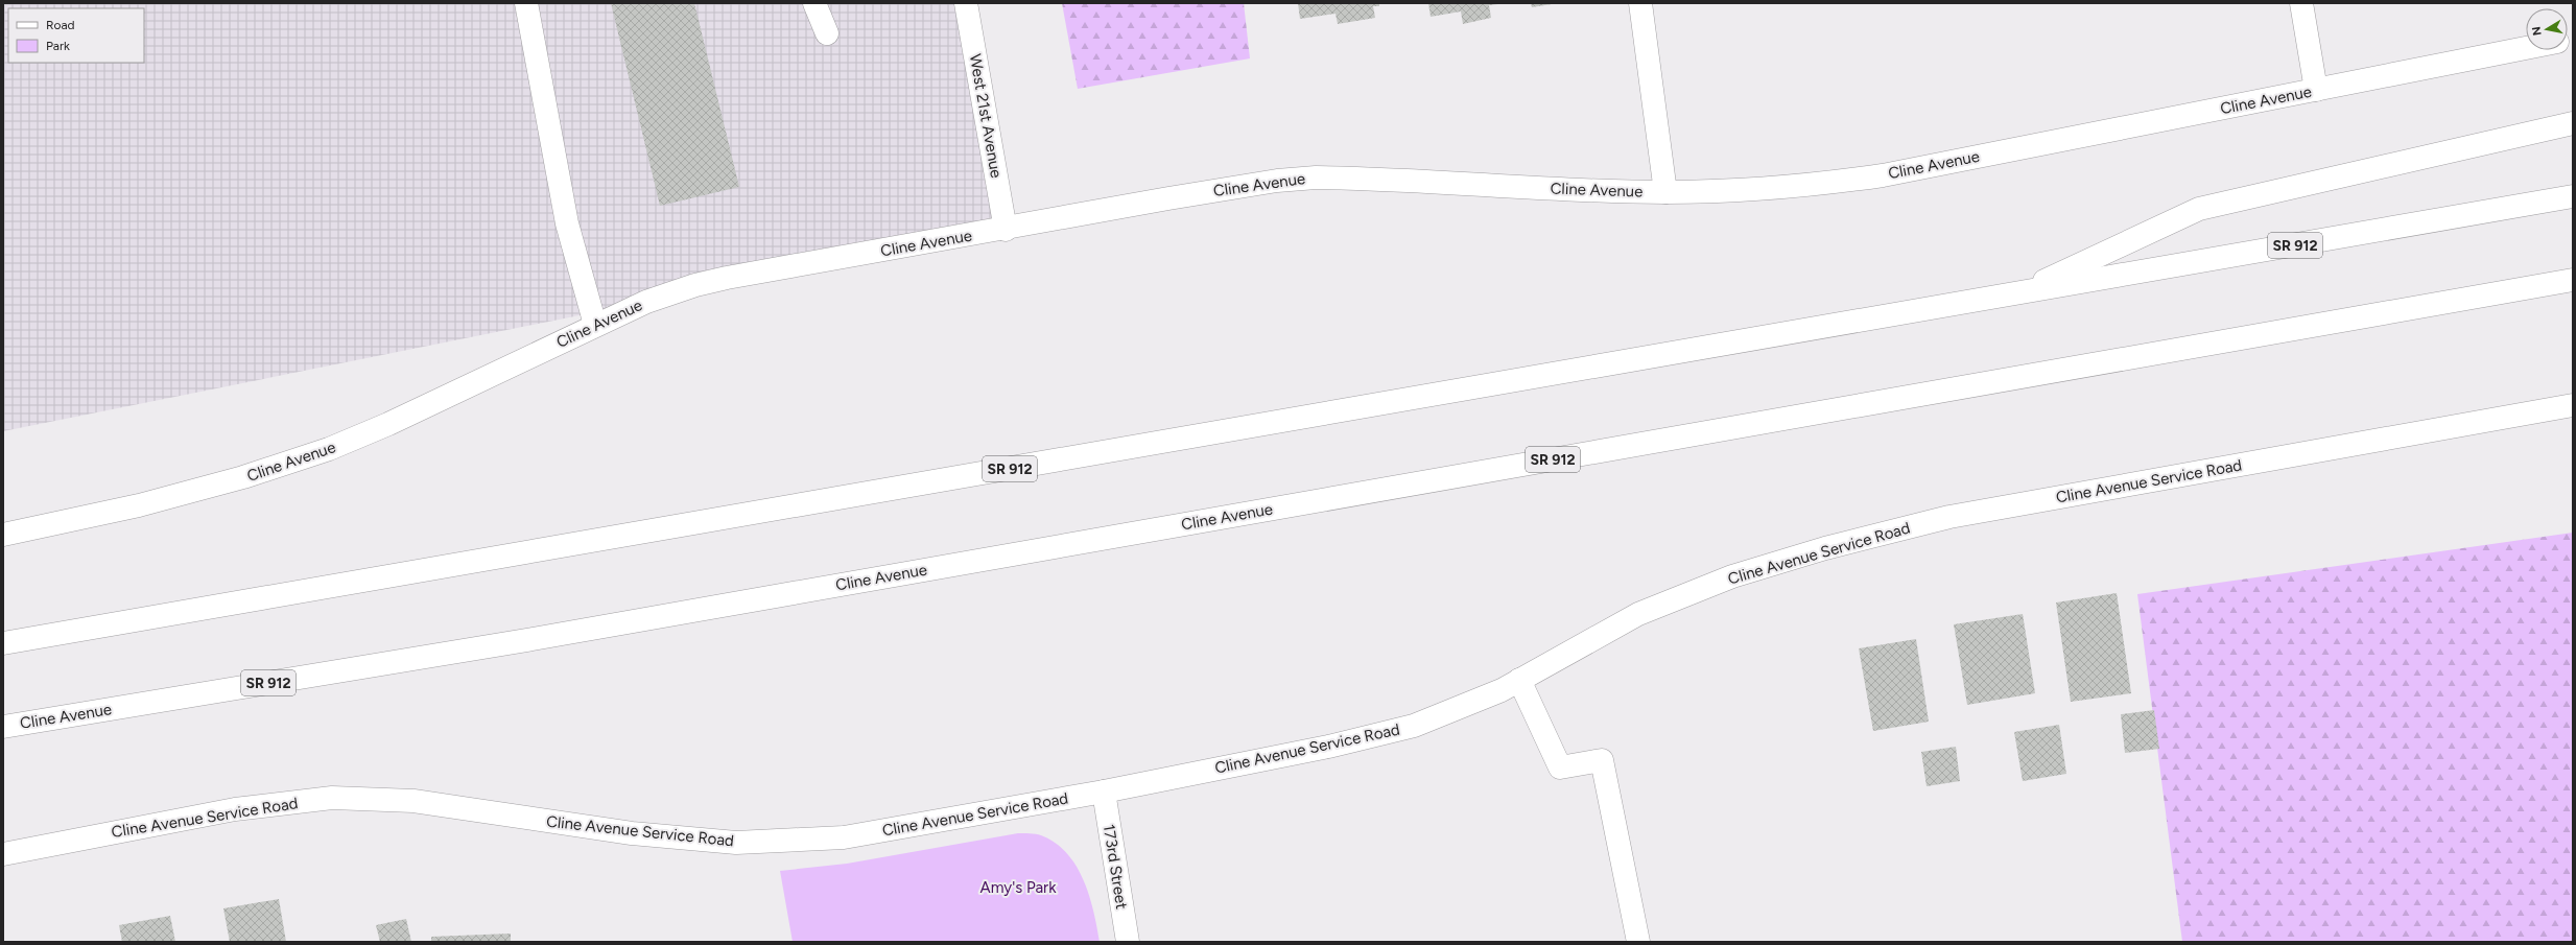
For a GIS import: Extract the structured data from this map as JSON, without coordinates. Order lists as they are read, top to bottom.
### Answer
{
  "streets": {
    "main road": [
      "Cline Avenue",
      "West 21st Avenue",
      "SR 912",
      "Cline Avenue Service Road",
      "173rd Street"
    ]
  },
  "crossings": [
    ["Cline Avenue", "West 21st Avenue"],
    ["Cline Avenue Service Road", "173rd Street"]
  ],
  "parks": ["Amy's Park"],
  "legend": ["Road", "Park"],
  "north": "left"
}
